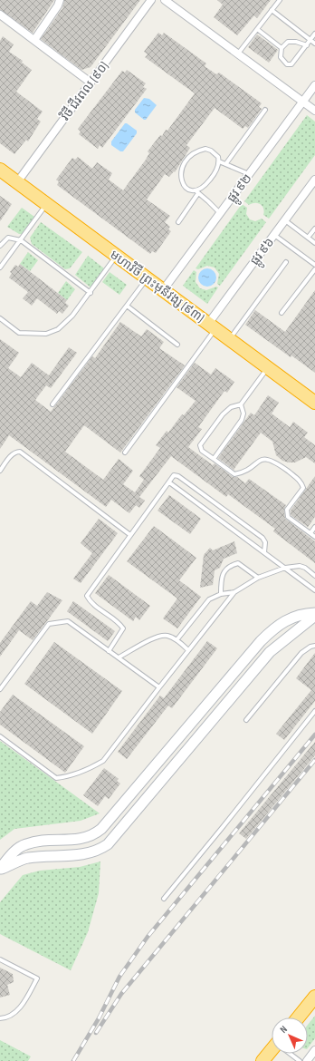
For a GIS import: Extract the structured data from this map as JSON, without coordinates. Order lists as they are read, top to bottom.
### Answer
{
  "streets": {
    "highway": ["មហាវិថី ព្រះមុនីវង្ស (៩៣)"],
    "street": ["វិថី ជីវពល (៩០)", "ផ្លូវ ៩២", "ផ្លូវ ៩៦"]
  },
  "crossings": [
    ["វិថី ជីវពល (៩០)", "មហាវិថី ព្រះមុនីវង្ស (៩៣)"],
    ["ផ្លូវ ៩២", "មហាវិថី ព្រះមុនីវង្ស (៩៣)"],
    ["ផ្លូវ ៩៦", "មហាវិថី ព្រះមុនីវង្ស (៩៣)"]
  ],
  "north": "top left"
}
